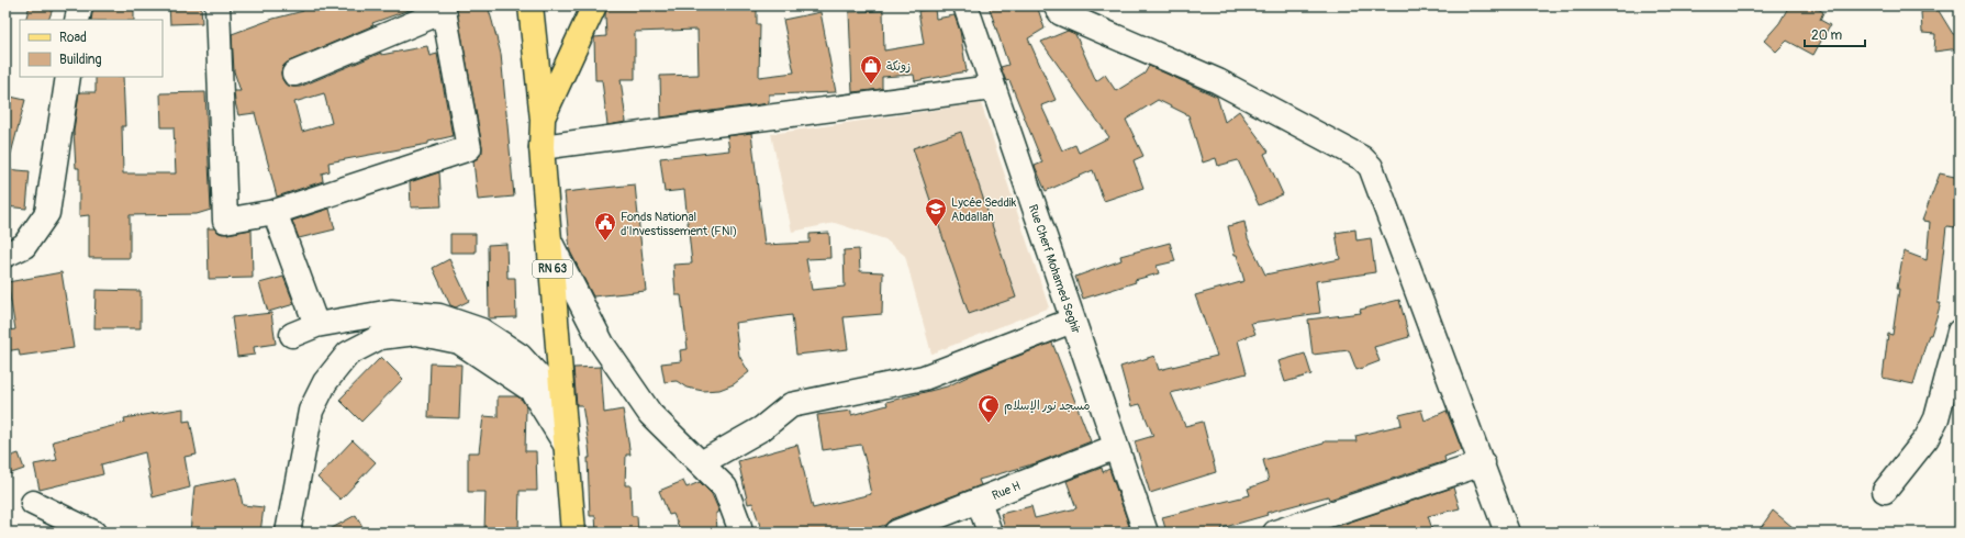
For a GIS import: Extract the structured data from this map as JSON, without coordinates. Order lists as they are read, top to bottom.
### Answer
{
  "streets": {
    "main road": ["RN 63"],
    "street": ["Rue Cherf Mohamed Seghir", "Rue H"]
  },
  "crossings": [
    ["Rue Cherf Mohamed Seghir", "Rue H"]
  ],
  "places": {
    "shop": ["زونكة"],
    "school or university": ["Lycée Seddik Abdallah"],
    "public building": ["Fonds National d'Investissement (FNI)"],
    "mosque": ["مسجد نور الإسلام"]
  },
  "legend": ["Road", "Building"],
  "scale_bar": "20 m"
}
